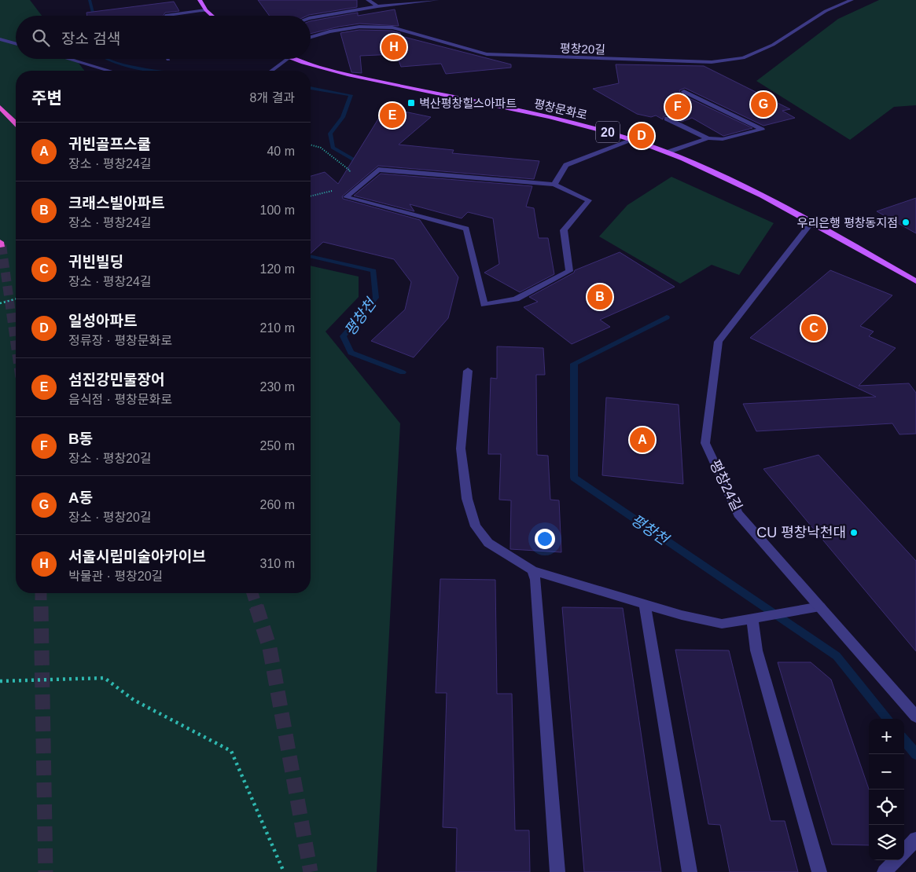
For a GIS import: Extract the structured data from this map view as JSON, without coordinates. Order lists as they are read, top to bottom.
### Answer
{
  "streets": {
    "main road": ["평창문화로", "20"],
    "street": ["평창20길", "평창24길"]
  },
  "crossings": [
    ["평창문화로", "평창24길"]
  ],
  "water": ["평창천"],
  "places": {
    "transit": ["벽산평창힐스아파트"],
    "other": ["우리은행 평창동지점", "CU 평창낙천대"]
  },
  "page": {
    "search": "장소 검색",
    "pins": [
      "H",
      "G",
      "F",
      "E",
      "D",
      "B",
      "C",
      "A"
    ],
    "heading": ["주변", "8개 결과"],
    "list": [
      {
        "mark": "A",
        "name": "귀빈골프스쿨",
        "note": "장소 · 평창24길",
        "value": "40 m"
      },
      {
        "mark": "B",
        "name": "크래스빌아파트",
        "note": "장소 · 평창24길",
        "value": "100 m"
      },
      {
        "mark": "C",
        "name": "귀빈빌딩",
        "note": "장소 · 평창24길",
        "value": "120 m"
      },
      {
        "mark": "D",
        "name": "일성아파트",
        "note": "정류장 · 평창문화로",
        "value": "210 m"
      },
      {
        "mark": "E",
        "name": "섬진강민물장어",
        "note": "음식점 · 평창문화로",
        "value": "230 m"
      },
      {
        "mark": "F",
        "name": "B동",
        "note": "장소 · 평창20길",
        "value": "250 m"
      },
      {
        "mark": "G",
        "name": "A동",
        "note": "장소 · 평창20길",
        "value": "260 m"
      },
      {
        "mark": "H",
        "name": "서울시립미술아카이브",
        "note": "박물관 · 평창20길",
        "value": "310 m"
      }
    ],
    "map_buttons": ["+", "−"]
  }
}
